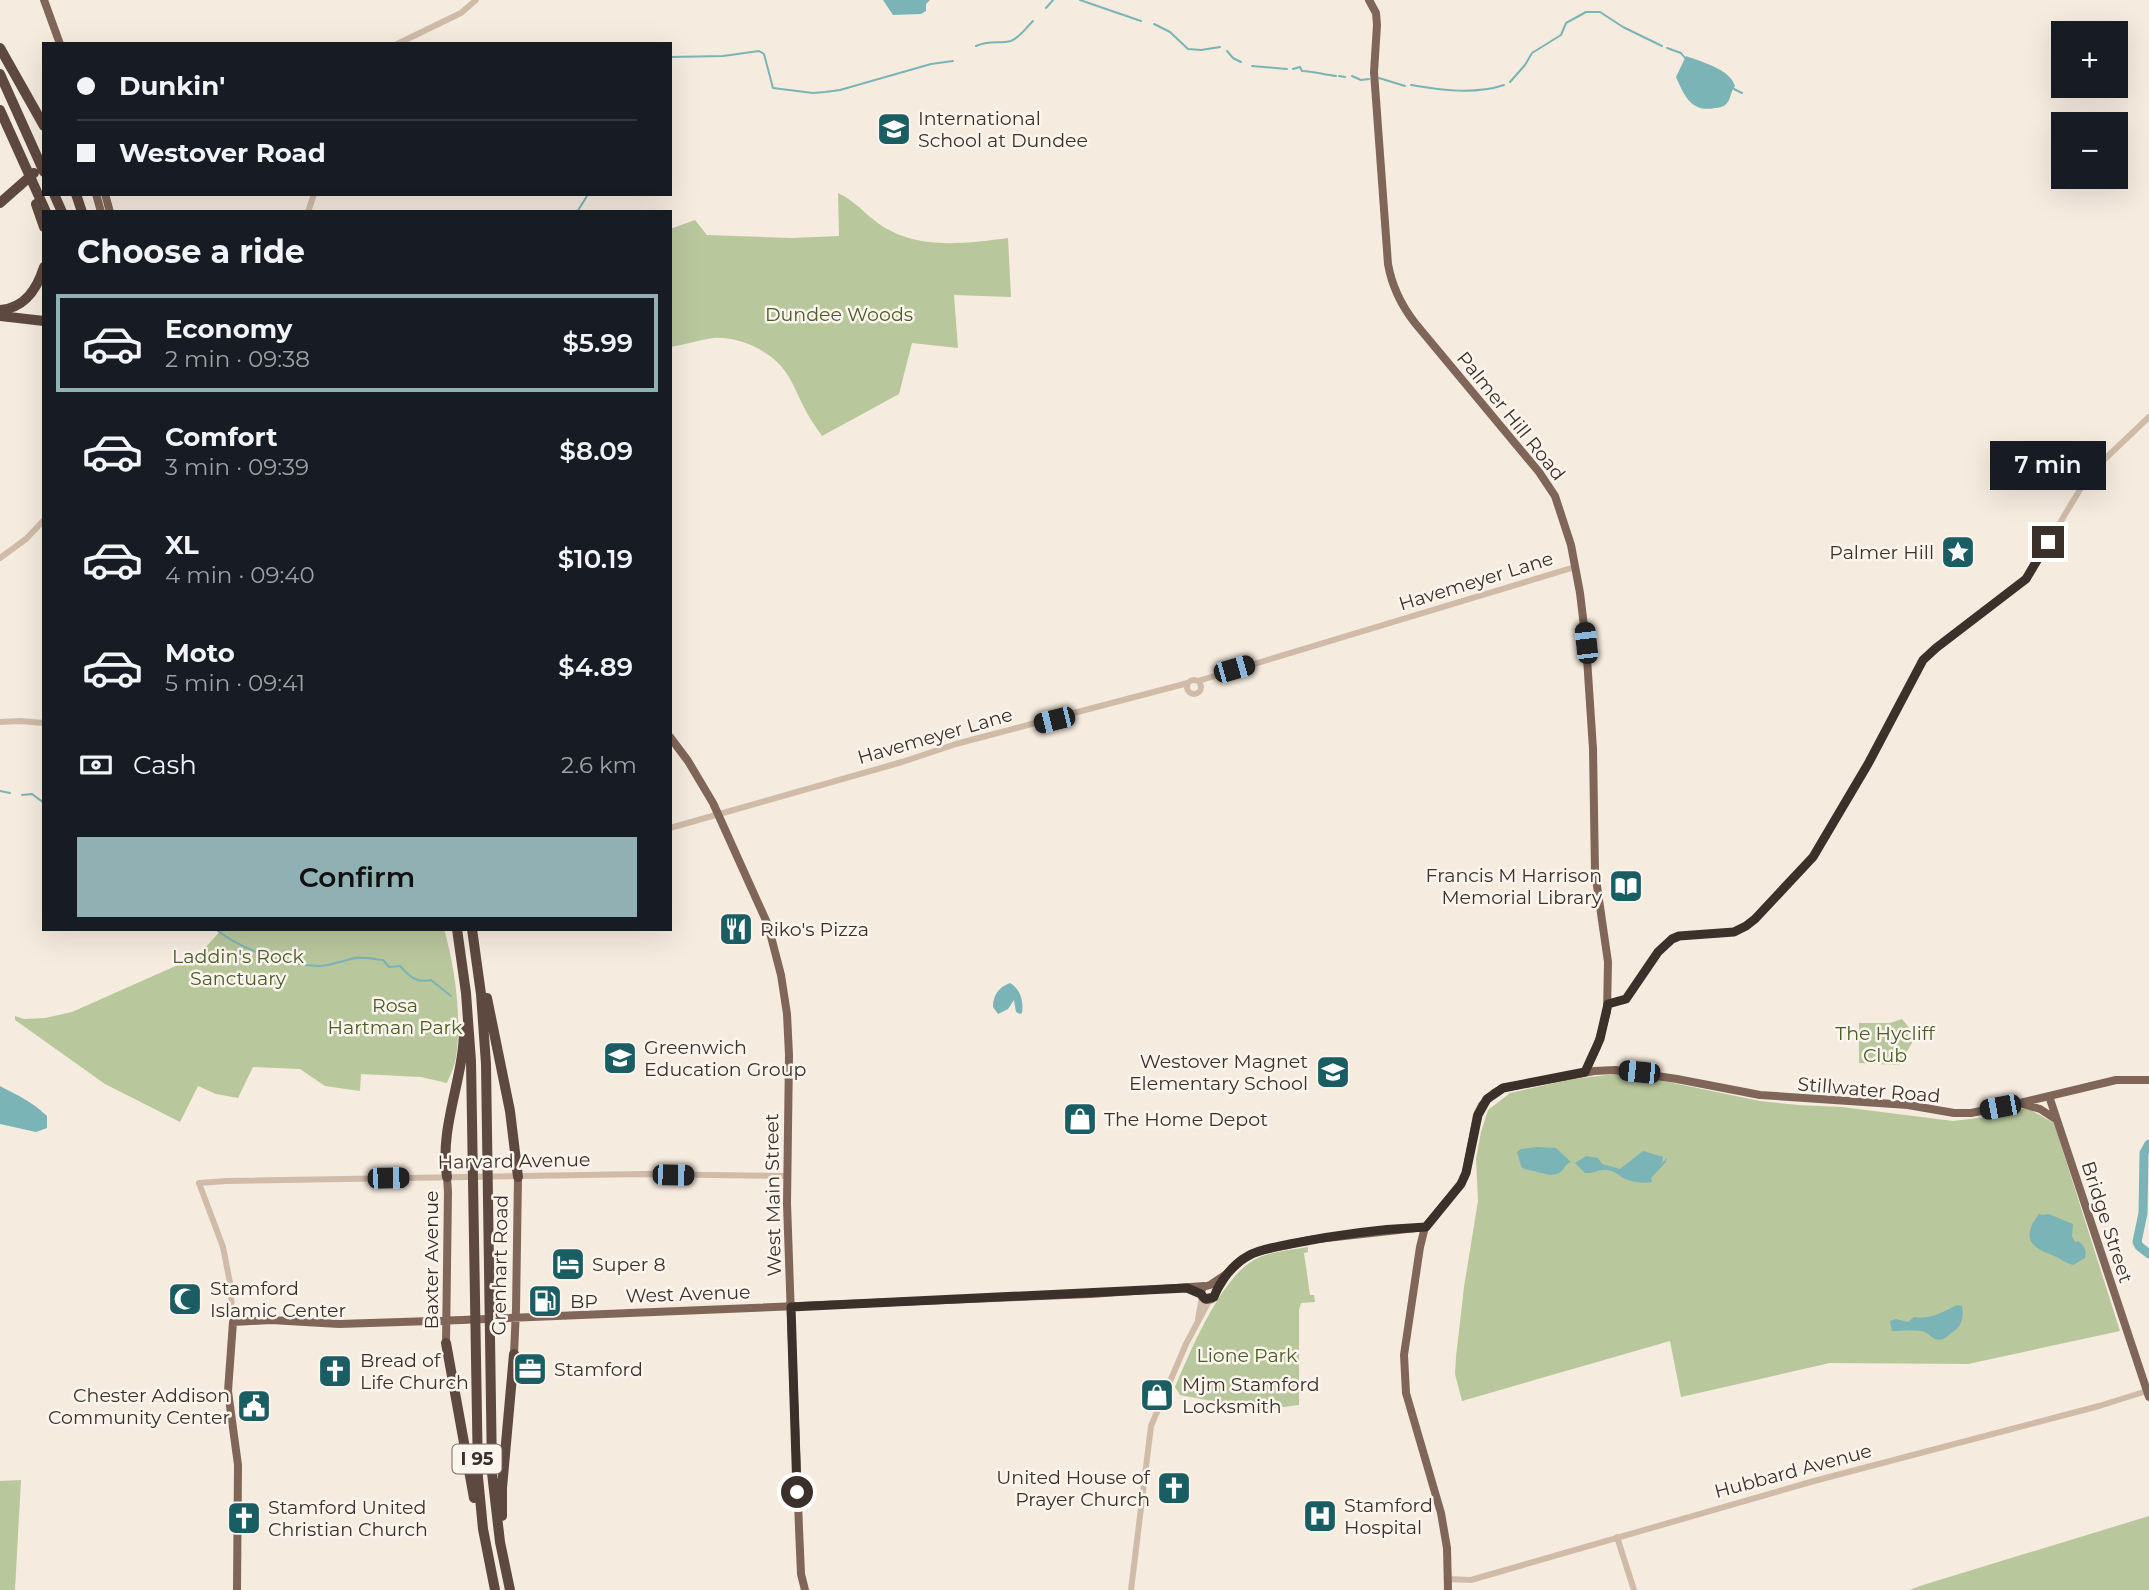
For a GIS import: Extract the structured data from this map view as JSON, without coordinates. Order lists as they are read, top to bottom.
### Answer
{
  "streets": {
    "highway": ["I 95"],
    "main road": [
      "Palmer Hill Road",
      "Stillwater Road",
      "West Main Street",
      "Bridge Street",
      "Baxter Avenue",
      "Grenhart Road",
      "West Avenue"
    ],
    "street": ["Havemeyer Lane", "Harvard Avenue", "Hubbard Avenue"]
  },
  "crossings": [
    ["Palmer Hill Road", "Havemeyer Lane"],
    ["Palmer Hill Road", "Stillwater Road"],
    ["Havemeyer Lane", "West Main Street"],
    ["Stillwater Road", "Bridge Street"],
    ["Harvard Avenue", "West Main Street"],
    ["Harvard Avenue", "Baxter Avenue"],
    ["Harvard Avenue", "Grenhart Road"],
    ["Harvard Avenue", "West Avenue"],
    ["West Main Street", "West Avenue"],
    ["Bridge Street", "Hubbard Avenue"],
    ["Baxter Avenue", "West Avenue"],
    ["Grenhart Road", "West Avenue"]
  ],
  "parks": [
    "Dundee Woods",
    "Laddin's Rock Sanctuary",
    "Rosa Hartman Park",
    "The Hycliff Club",
    "Lione Park"
  ],
  "places": {
    "school or university": ["International School at Dundee", "Greenwich Education Group", "Westover Magnet Elementary School"],
    "place": ["Palmer Hill"],
    "library": ["Francis M Harrison Memorial Library"],
    "restaurant": ["Riko's Pizza"],
    "shop": ["The Home Depot", "Mjm Stamford Locksmith"],
    "hotel": ["Super 8"],
    "mosque": ["Stamford Islamic Center"],
    "fuel station": ["BP"],
    "office": ["Stamford"],
    "church": ["Bread of Life Church", "United House of Prayer Church", "Stamford United Christian Church"],
    "public building": ["Chester Addison Community Center"],
    "hospital": ["Stamford Hospital"]
  },
  "page": {
    "map_buttons": ["+", "−"],
    "banner": ["Dunkin'", "Westover Road"],
    "heading": "Choose a ride",
    "list": [
      {
        "name": "Economy",
        "note": "2 min · 09:38",
        "value": "$5.99"
      },
      {
        "name": "Comfort",
        "note": "3 min · 09:39",
        "value": "$8.09"
      },
      {
        "name": "XL",
        "note": "4 min · 09:40",
        "value": "$10.19"
      },
      {
        "name": "Moto",
        "note": "5 min · 09:41",
        "value": "$4.89"
      }
    ],
    "bubble": "7 min",
    "pay": ["Cash", "2.6 km"],
    "buttons": "Confirm"
  }
}
